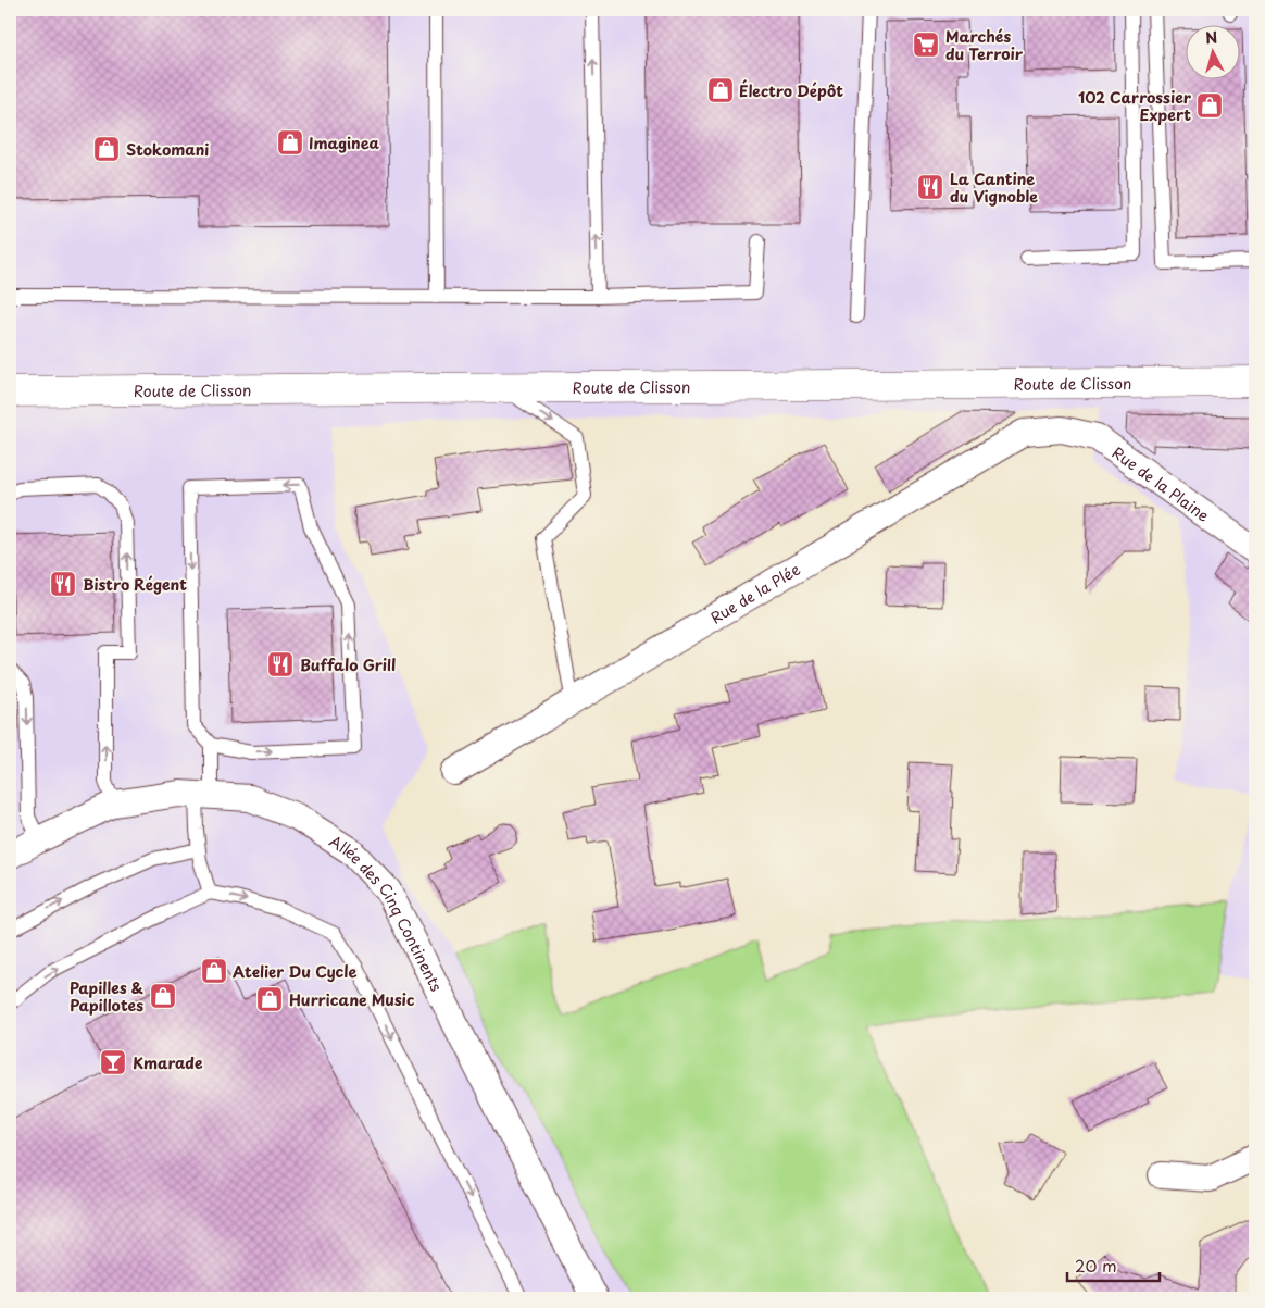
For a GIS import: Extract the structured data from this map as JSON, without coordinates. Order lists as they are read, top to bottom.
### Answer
{
  "streets": {
    "main road": ["Route de Clisson"],
    "street": ["Rue de la Plaine", "Rue de la Plée", "Allée des Cinq Continents"]
  },
  "crossings": [
    ["Rue de la Plaine", "Rue de la Plée"]
  ],
  "places": {
    "supermarket": ["Marchés du Terroir"],
    "shop": [
      "Électro Dépôt",
      "102 Carrossier Expert",
      "Imaginea",
      "Stokomani",
      "Atelier Du Cycle",
      "Papilles & Papillotes",
      "Hurricane Music"
    ],
    "restaurant": ["La Cantine du Vignoble", "Bistro Régent", "Buffalo Grill"],
    "bar": ["Kmarade"]
  },
  "scale_bar": "20 m",
  "north": "top"
}
